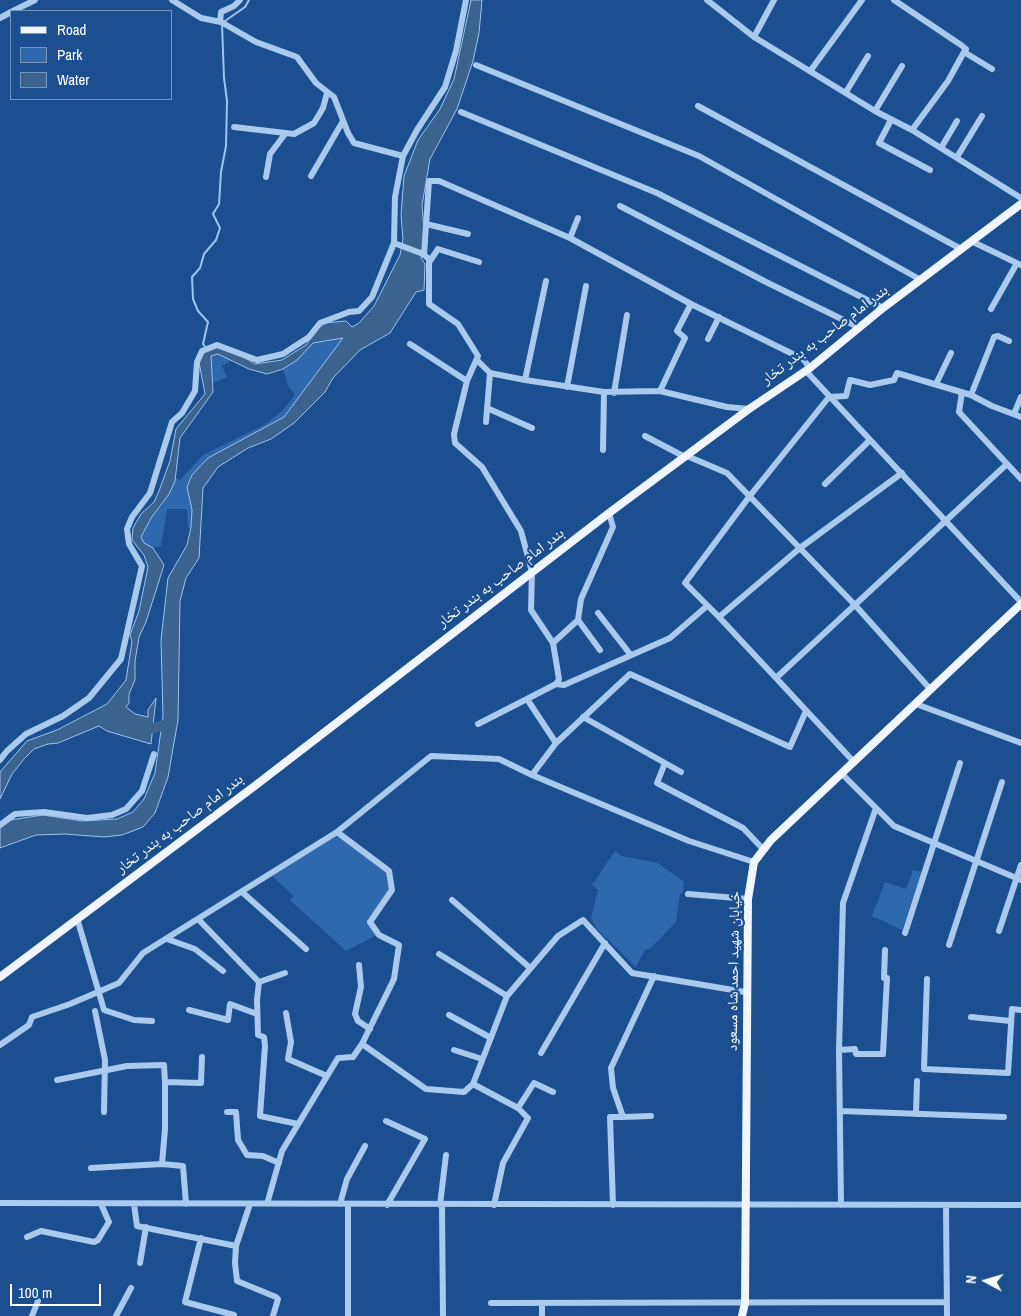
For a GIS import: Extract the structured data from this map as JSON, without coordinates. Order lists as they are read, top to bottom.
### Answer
{
  "streets": {
    "main road": ["بندر امام صاحب به بندر تخار", "خیابان شهید احمد شاه مسعود"]
  },
  "legend": ["Road", "Park", "Water"],
  "scale_bar": "100 m",
  "north": "left"
}
